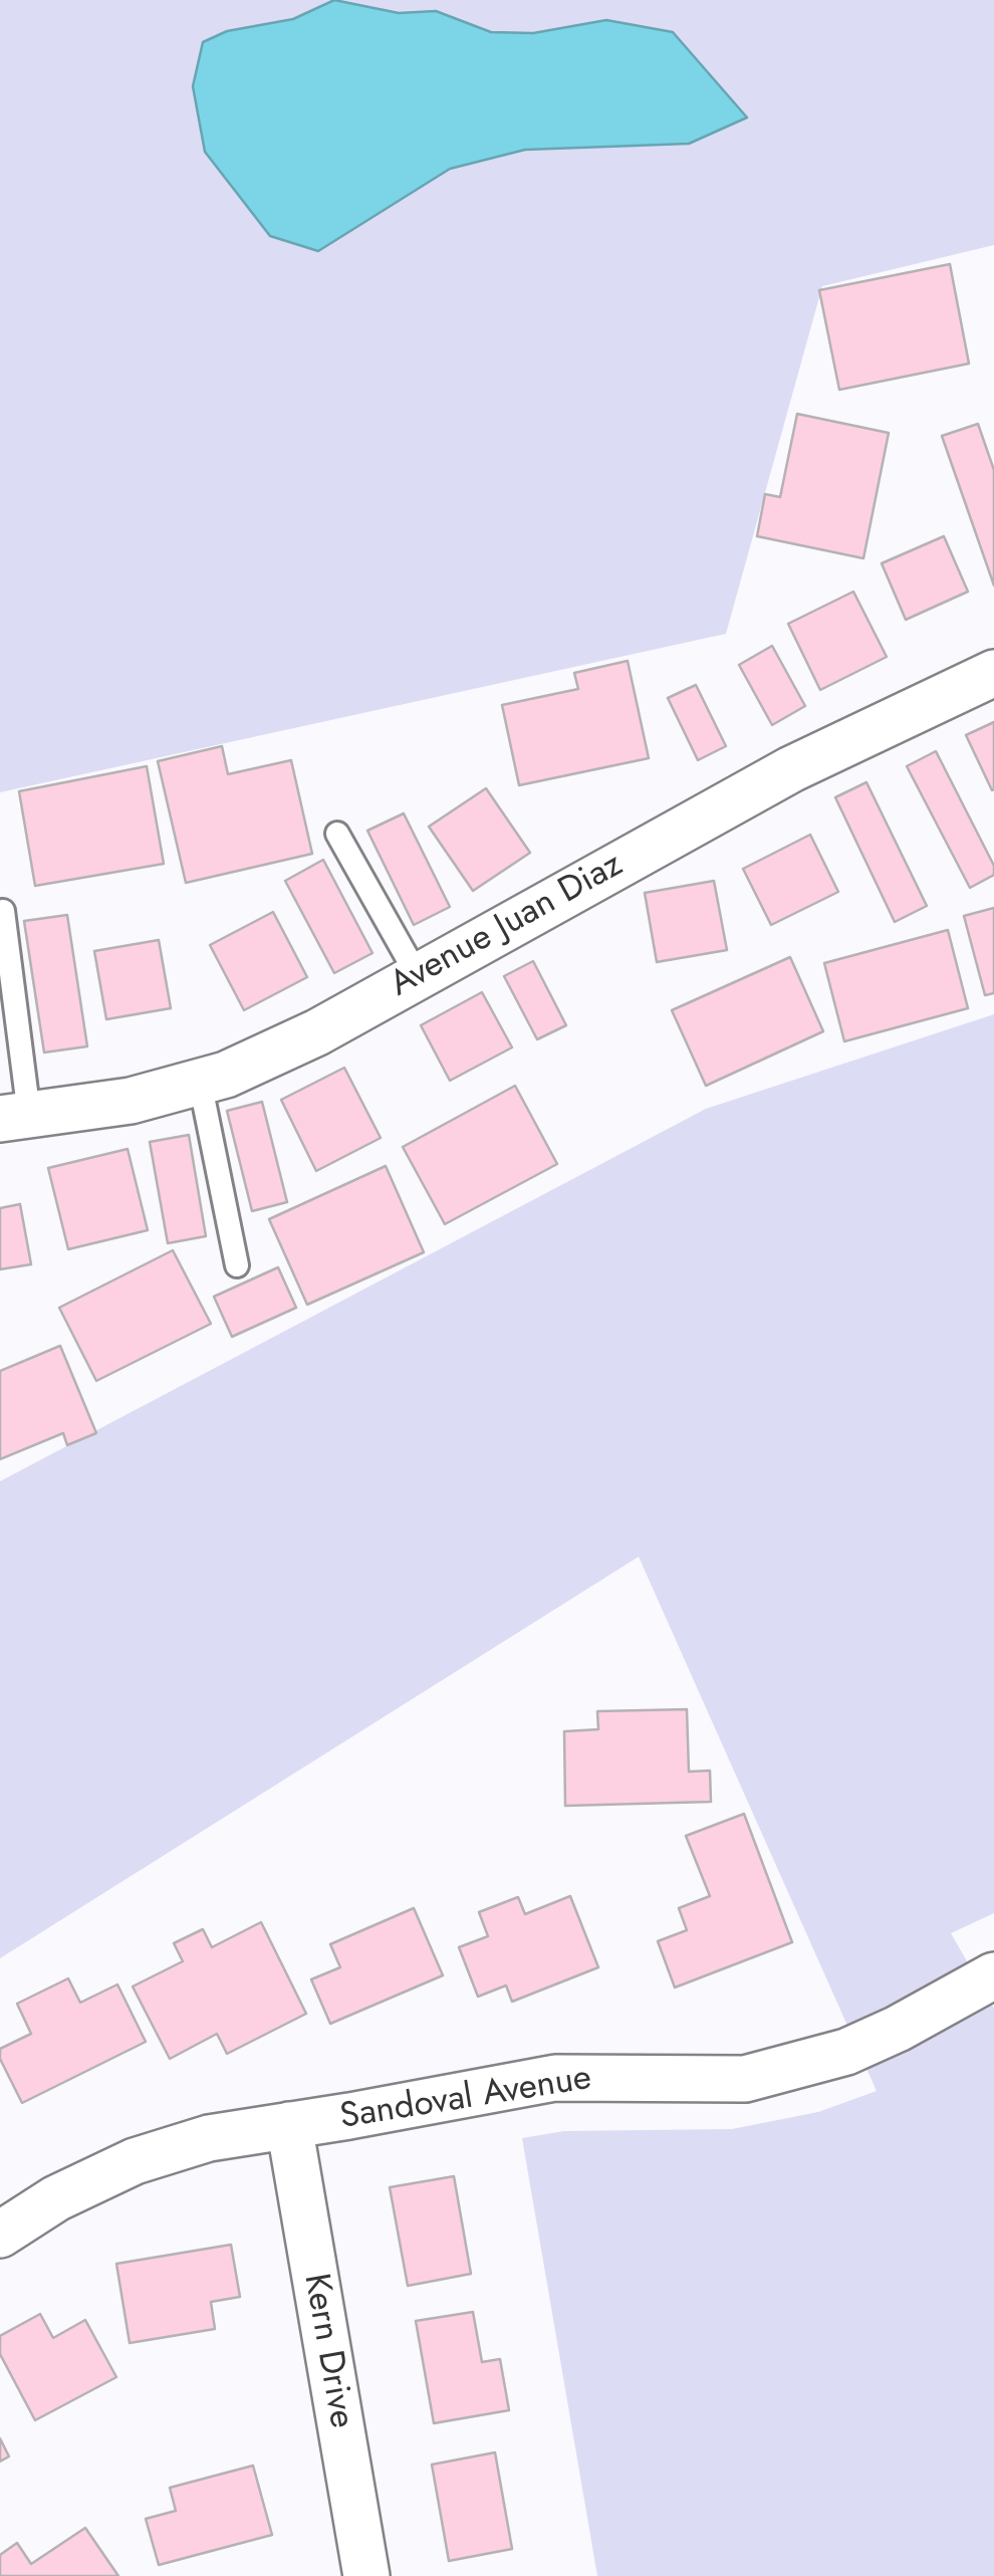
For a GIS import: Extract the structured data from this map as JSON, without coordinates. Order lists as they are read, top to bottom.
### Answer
{
  "streets": {
    "street": ["Avenue Juan Diaz", "Sandoval Avenue", "Kern Drive"]
  },
  "crossings": [
    ["Sandoval Avenue", "Kern Drive"]
  ]
}
